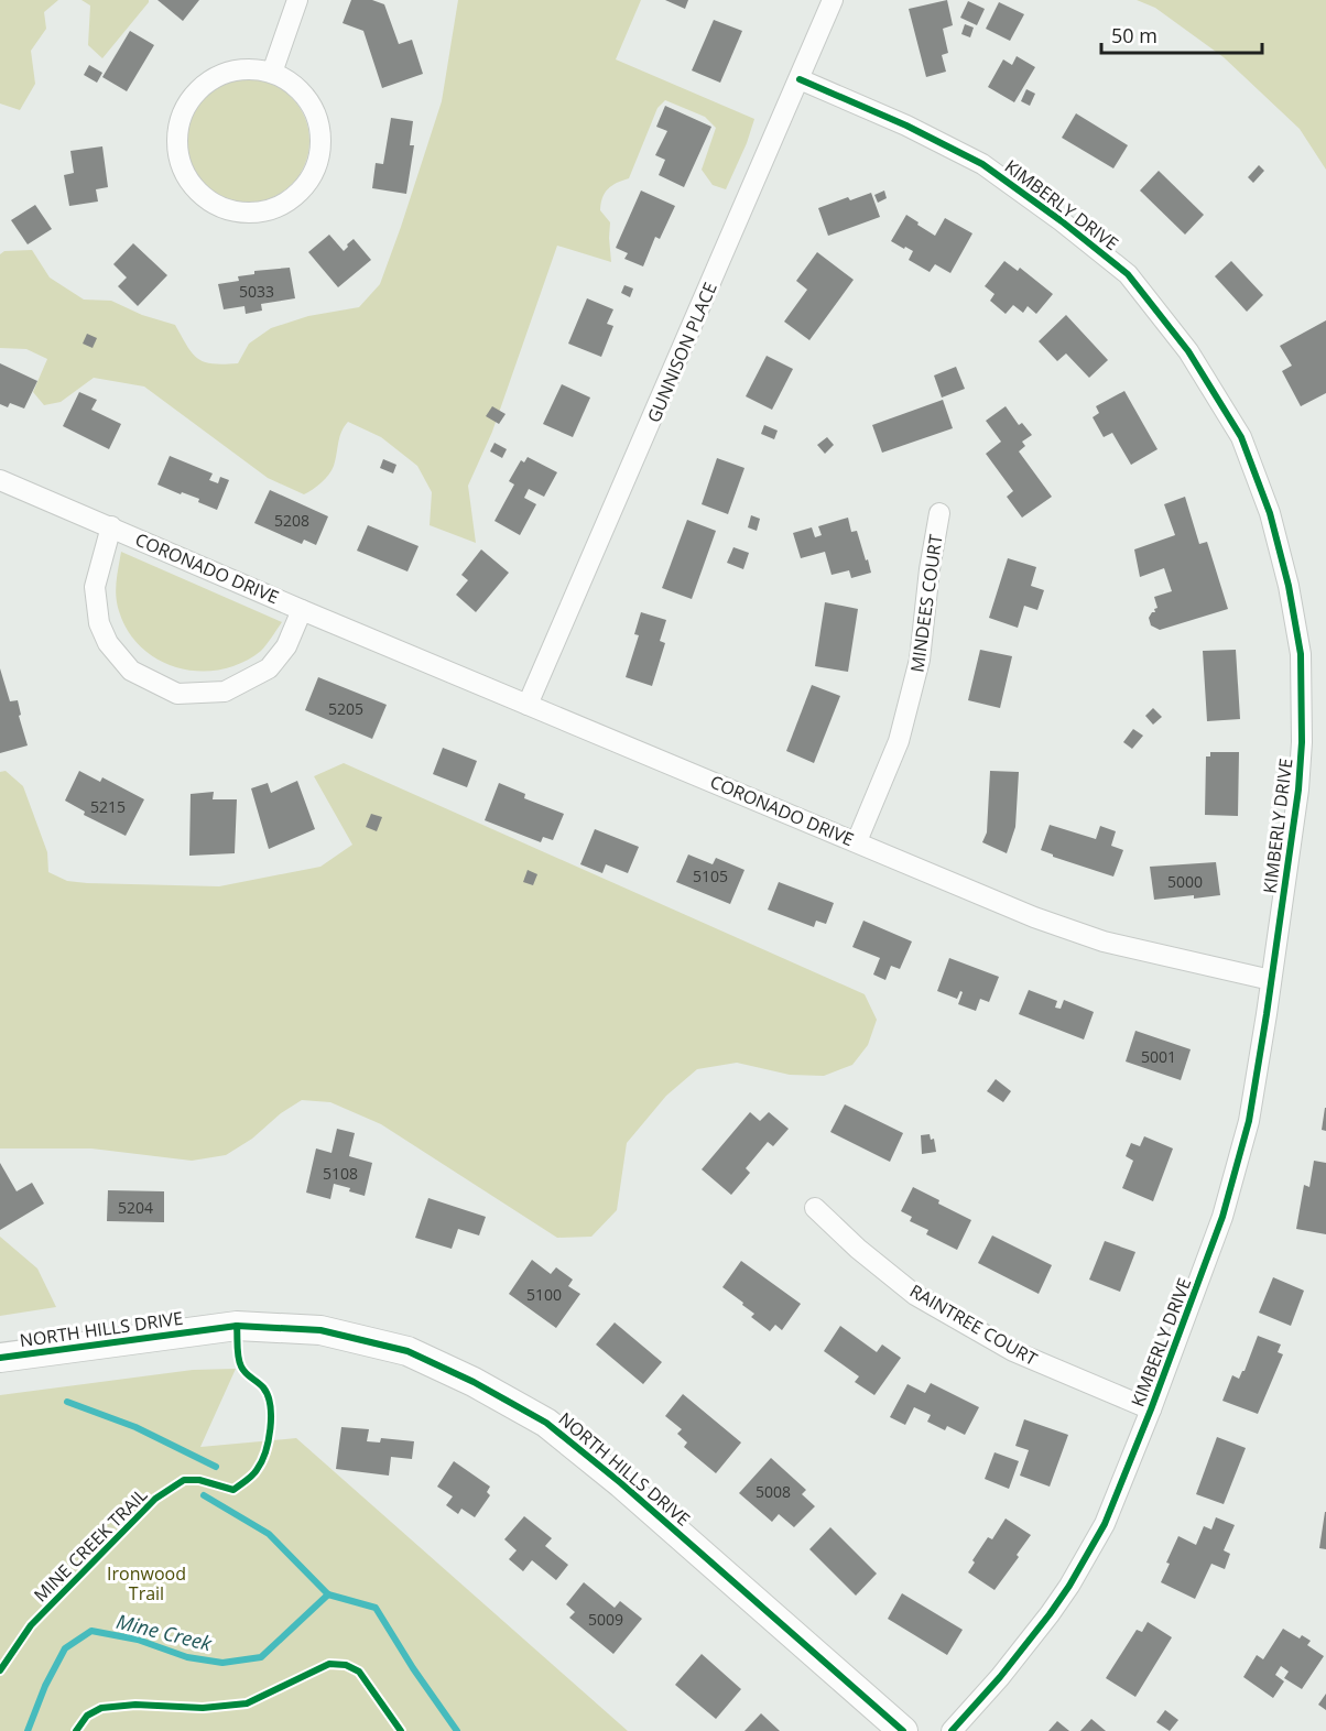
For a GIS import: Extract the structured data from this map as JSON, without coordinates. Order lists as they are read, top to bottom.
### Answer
{
  "streets": {
    "main road": ["NORTH HILLS DRIVE"],
    "street": [
      "KIMBERLY DRIVE",
      "GUNNISON PLACE",
      "CORONADO DRIVE",
      "MINDEES COURT",
      "RAINTREE COURT"
    ],
    "cycle path": ["MINE CREEK TRAIL"]
  },
  "crossings": [
    ["KIMBERLY DRIVE", "GUNNISON PLACE"],
    ["KIMBERLY DRIVE", "CORONADO DRIVE"],
    ["KIMBERLY DRIVE", "RAINTREE COURT"],
    ["GUNNISON PLACE", "CORONADO DRIVE"],
    ["CORONADO DRIVE", "MINDEES COURT"]
  ],
  "water": ["Mine Creek"],
  "parks": ["Ironwood Trail"],
  "house_numbers": [
    "5033",
    "5208",
    "5205",
    "5215",
    "5105",
    "5000",
    "5001",
    "5108",
    "5204",
    "5100",
    "5008",
    "5009"
  ],
  "scale_bar": "50 m"
}
